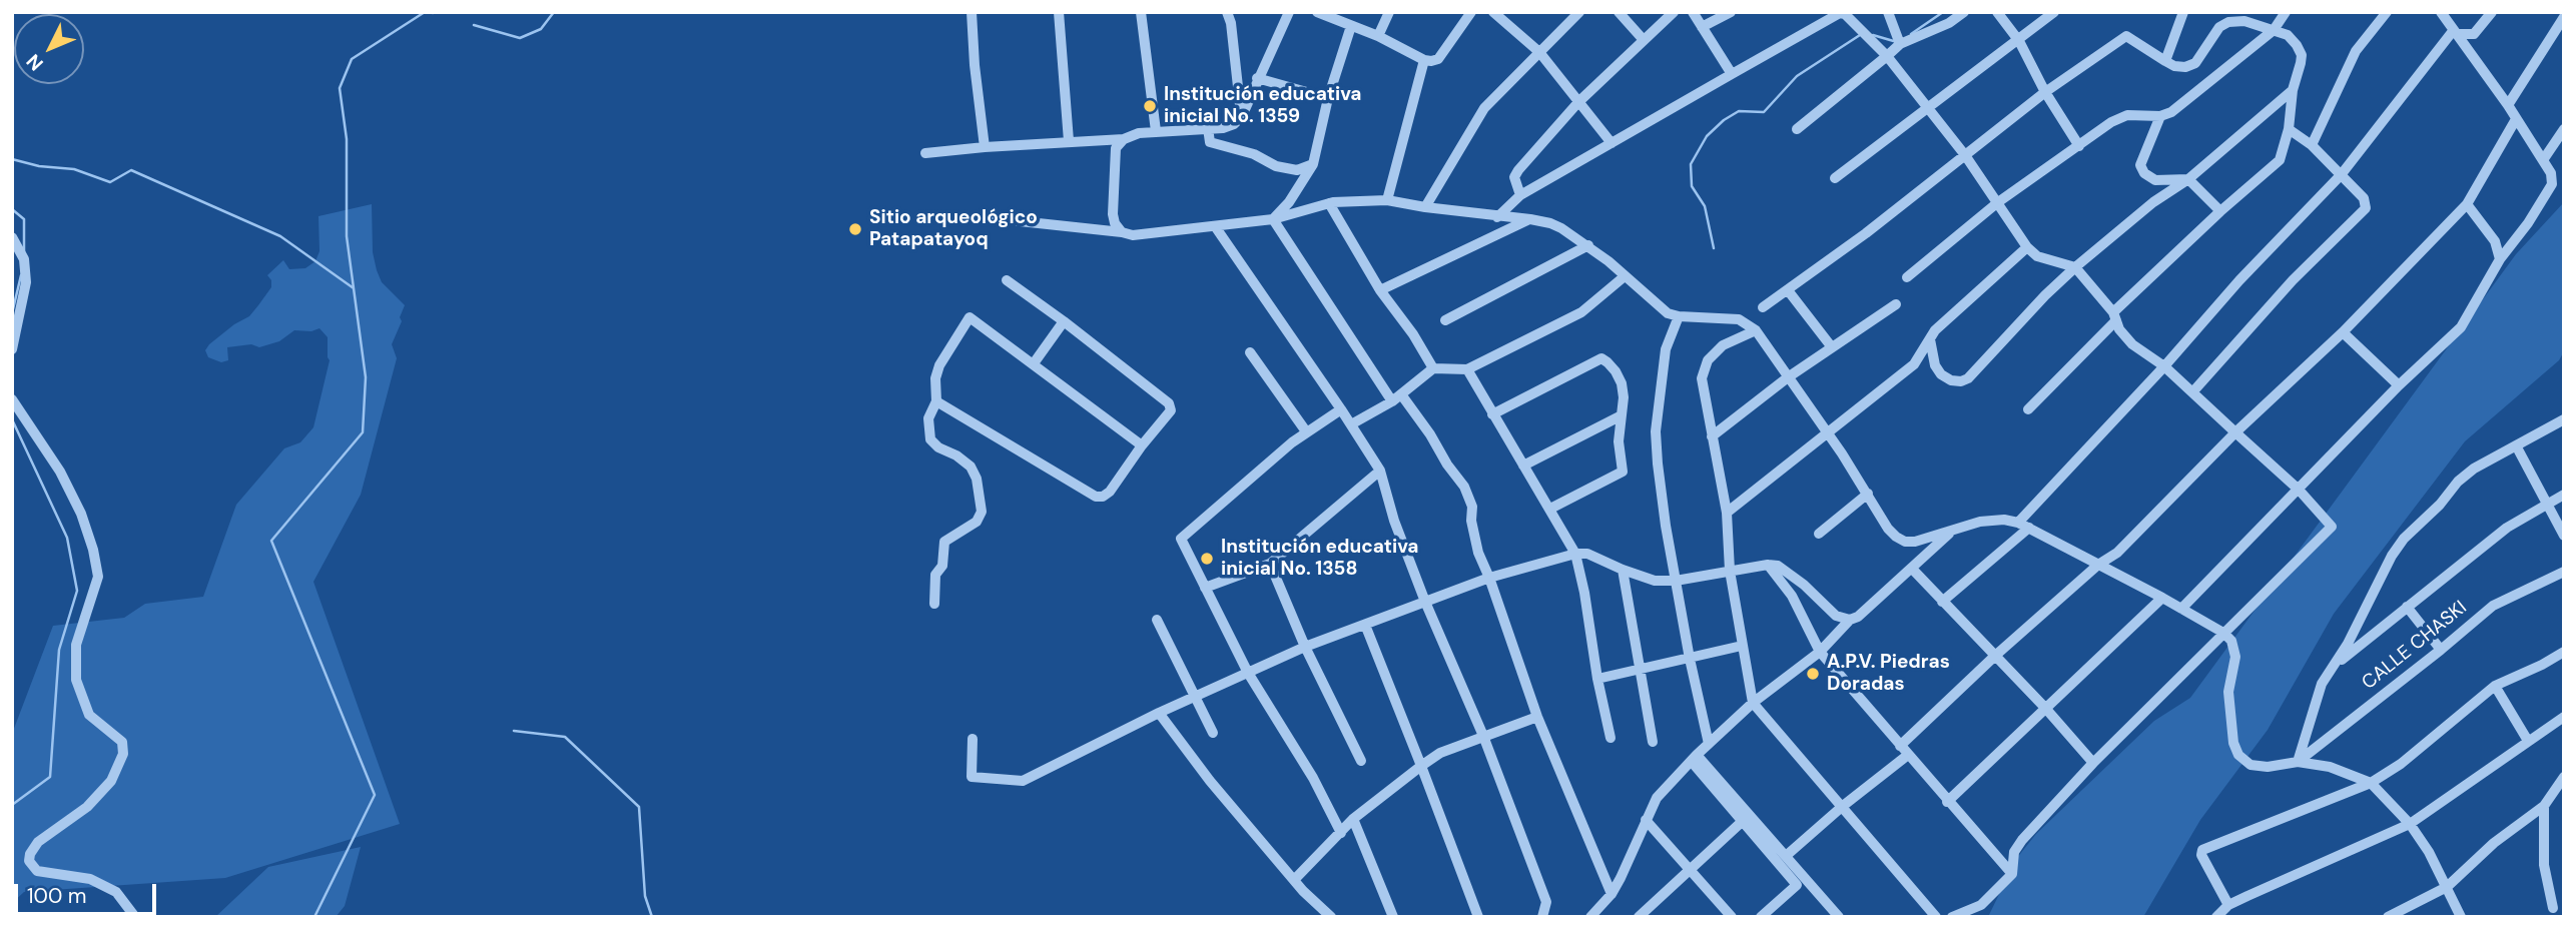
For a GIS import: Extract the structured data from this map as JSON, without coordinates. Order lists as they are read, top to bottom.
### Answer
{
  "streets": {
    "street": ["CALLE CHASKI"]
  },
  "places": [
    "Institución educativa inicial No. 1359",
    "Sitio arqueológico Patapatayoq",
    "Institución educativa inicial No. 1358",
    "A.P.V. Piedras Doradas"
  ],
  "scale_bar": "100 m",
  "north": "bottom left"
}
